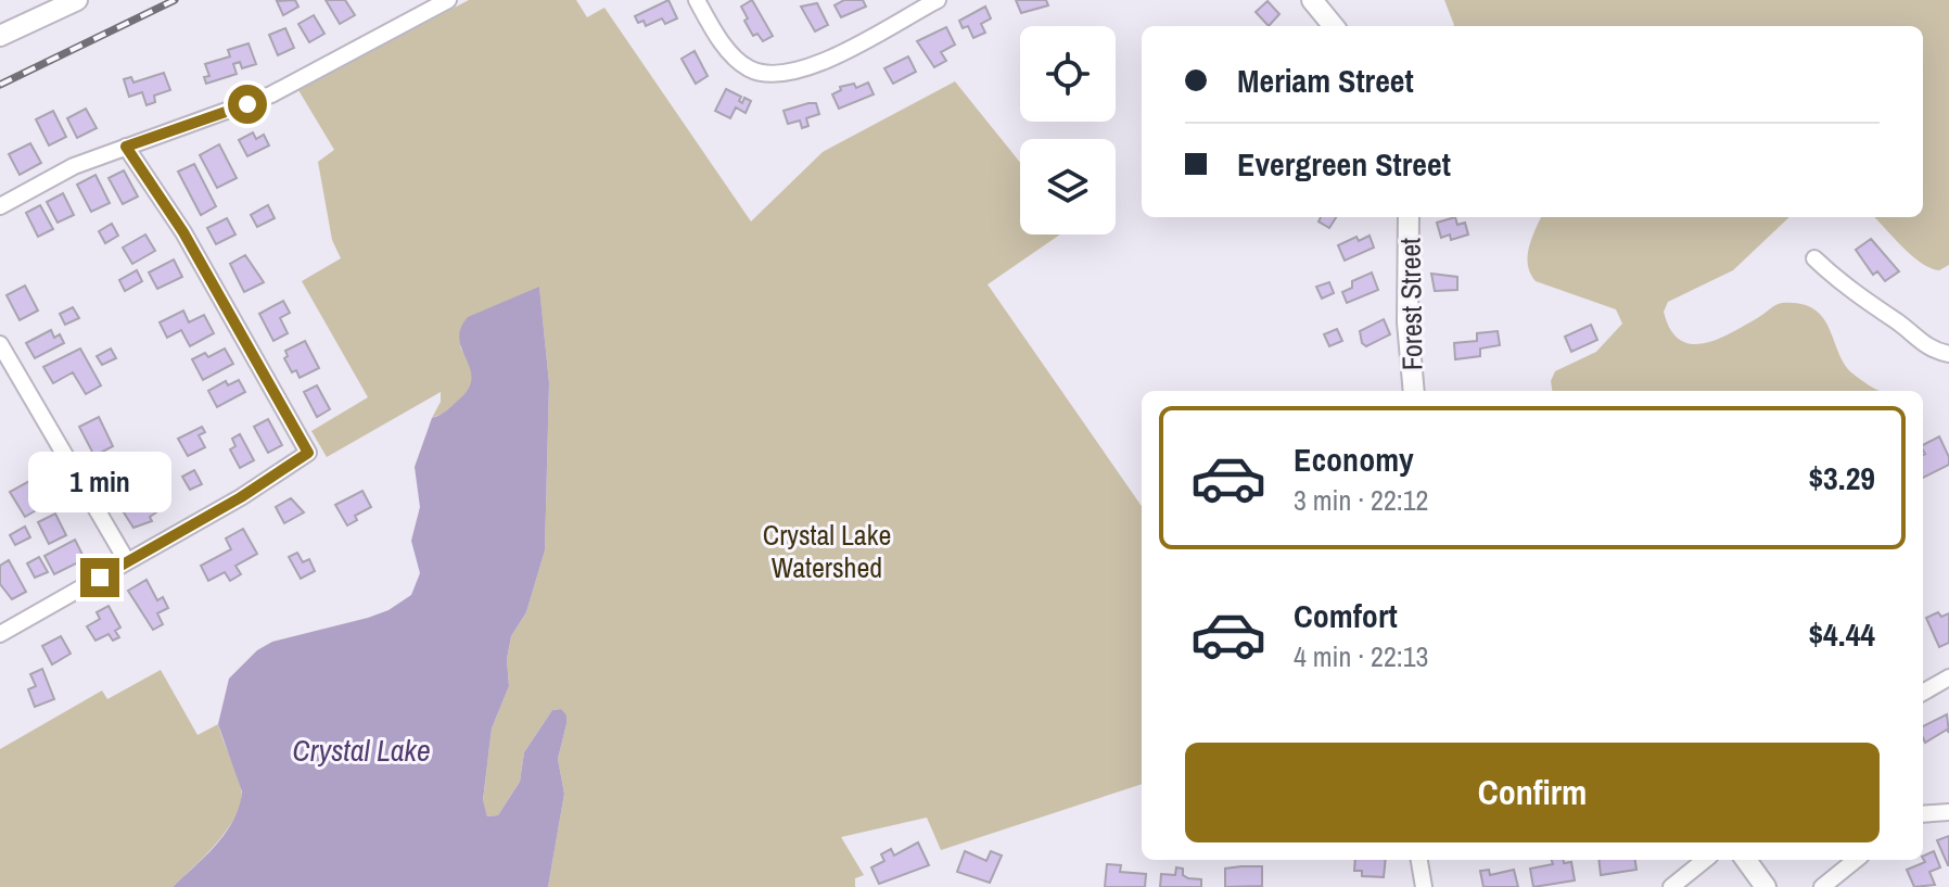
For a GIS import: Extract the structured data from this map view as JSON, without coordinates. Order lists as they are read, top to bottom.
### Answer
{
  "streets": {
    "main road": ["Forest Street"]
  },
  "water": ["Crystal Lake"],
  "parks": ["Crystal Lake Watershed"],
  "page": {
    "banner": ["Meriam Street", "Evergreen Street"],
    "list": [
      {
        "name": "Economy",
        "note": "3 min · 22:12",
        "value": "$3.29"
      },
      {
        "name": "Comfort",
        "note": "4 min · 22:13",
        "value": "$4.44"
      }
    ],
    "bubble": "1 min",
    "buttons": "Confirm"
  }
}
